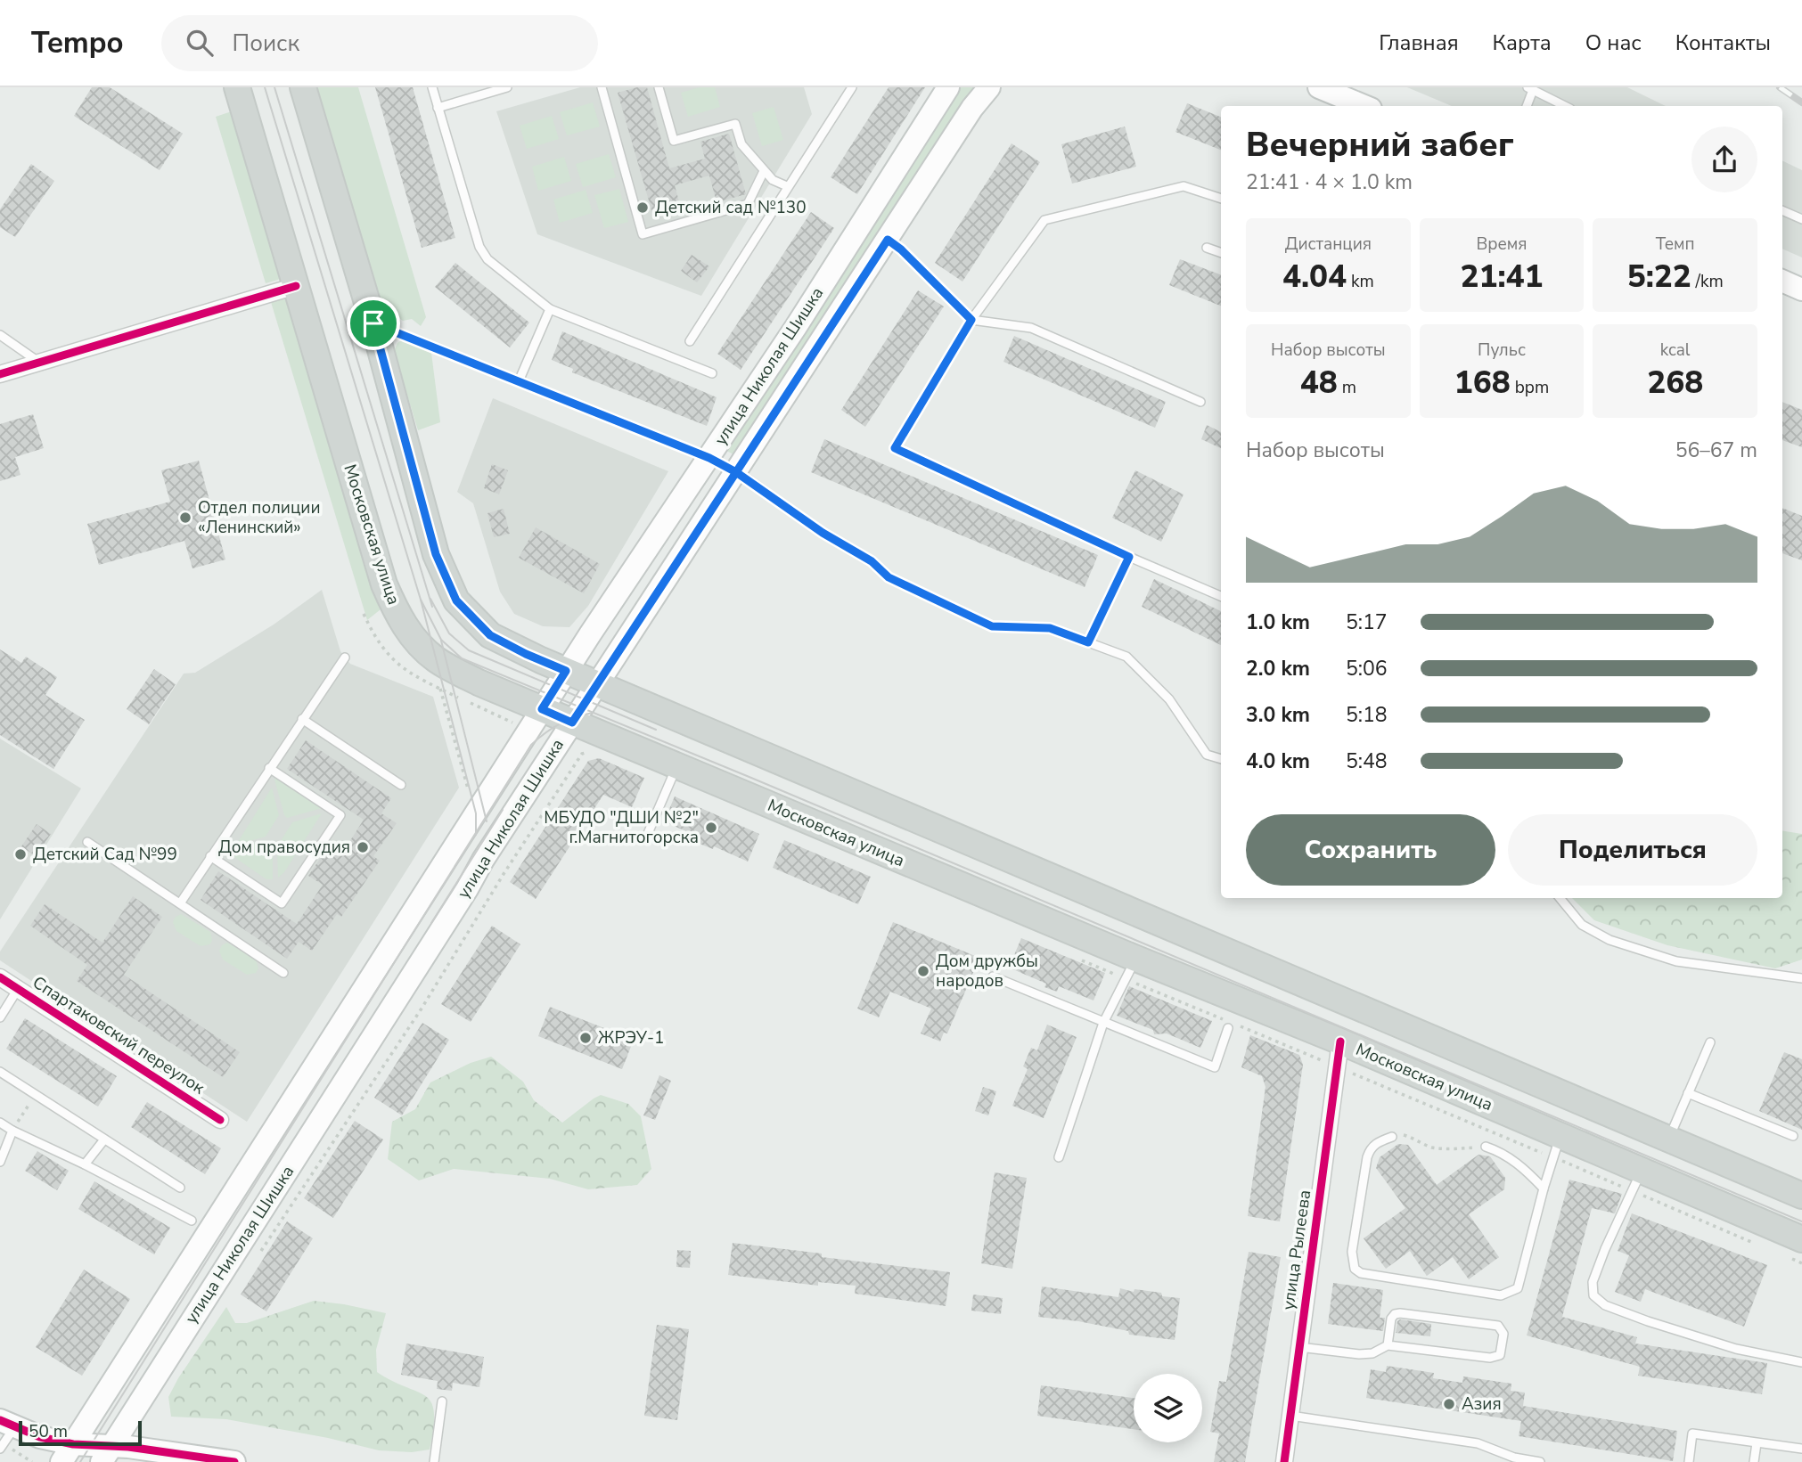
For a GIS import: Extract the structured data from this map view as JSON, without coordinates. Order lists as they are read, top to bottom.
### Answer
{
  "streets": {
    "main road": ["улица Николая Шишка", "Московская улица"],
    "street": ["Спартаковский переулок", "улица Рылеева"]
  },
  "crossings": [
    ["улица Николая Шишка", "Московская улица"],
    ["Московская улица", "улица Рылеева"]
  ],
  "places": [
    "Детский сад №130",
    "Отдел полиции «Ленинский»",
    "МБУДО \"ДШИ №2\" г.Магнитогорска",
    "Дом правосудия",
    "Детский Сад №99",
    "Дом дружбы народов",
    "ЖРЭУ-1",
    "Азия"
  ],
  "scale_bar": "50 m",
  "page": {
    "header": "Tempo",
    "search": "Поиск",
    "nav": [
      "Главная",
      "Карта",
      "О нас",
      "Контакты"
    ],
    "heading": ["Вечерний забег", "21:41 · 4 × 1.0 km"],
    "stats": [
      ["Дистанция", "4.04 km"],
      ["Время", "21:41"],
      ["Темп", "5:22 /km"],
      ["Набор высоты", "48 m"],
      ["Пульс", "168 bpm"],
      ["kcal", "268"]
    ],
    "chart": ["Набор высоты", "56–67 m"],
    "list": [
      {
        "name": "1.0 km",
        "note": "5:17"
      },
      {
        "name": "2.0 km",
        "note": "5:06"
      },
      {
        "name": "3.0 km",
        "note": "5:18"
      },
      {
        "name": "4.0 km",
        "note": "5:48"
      }
    ],
    "buttons": ["Сохранить", "Поделиться"],
    "scale": "50 m"
  }
}
